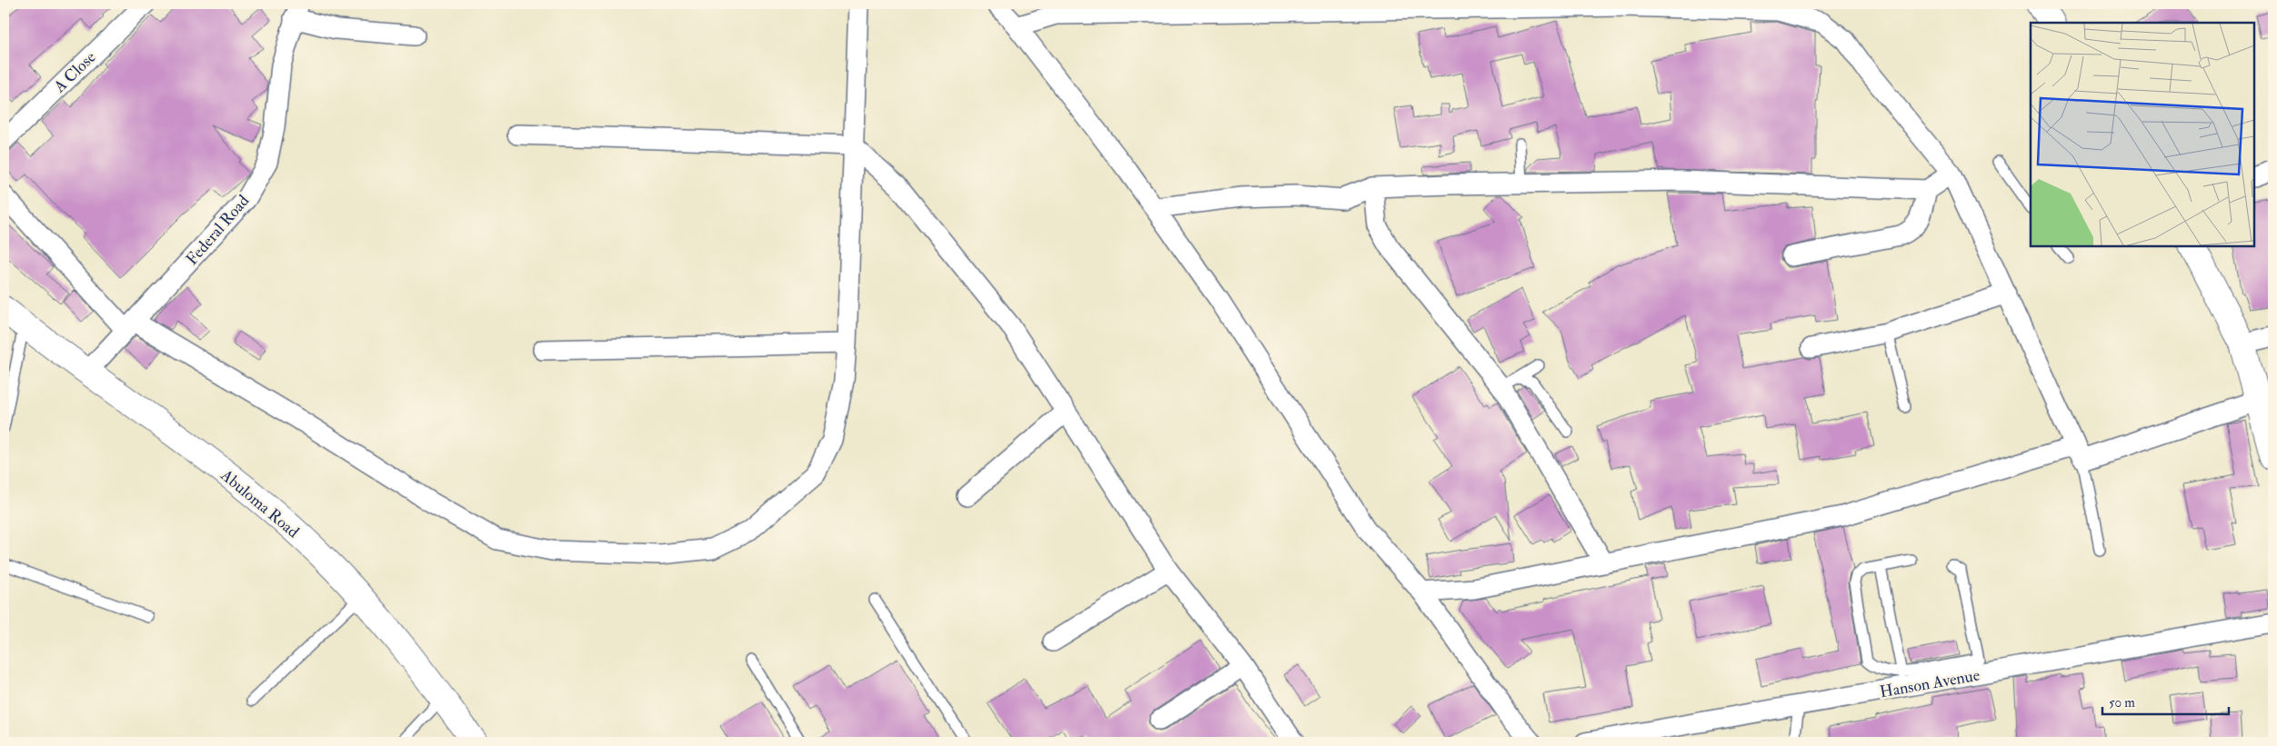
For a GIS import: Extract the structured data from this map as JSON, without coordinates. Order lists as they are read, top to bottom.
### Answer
{
  "streets": {
    "street": [
      "A Close",
      "Federal Road",
      "Abuloma Road",
      "Hanson Avenue"
    ]
  },
  "crossings": [
    ["Federal Road", "Abuloma Road"]
  ],
  "scale_bar": "50 m"
}
